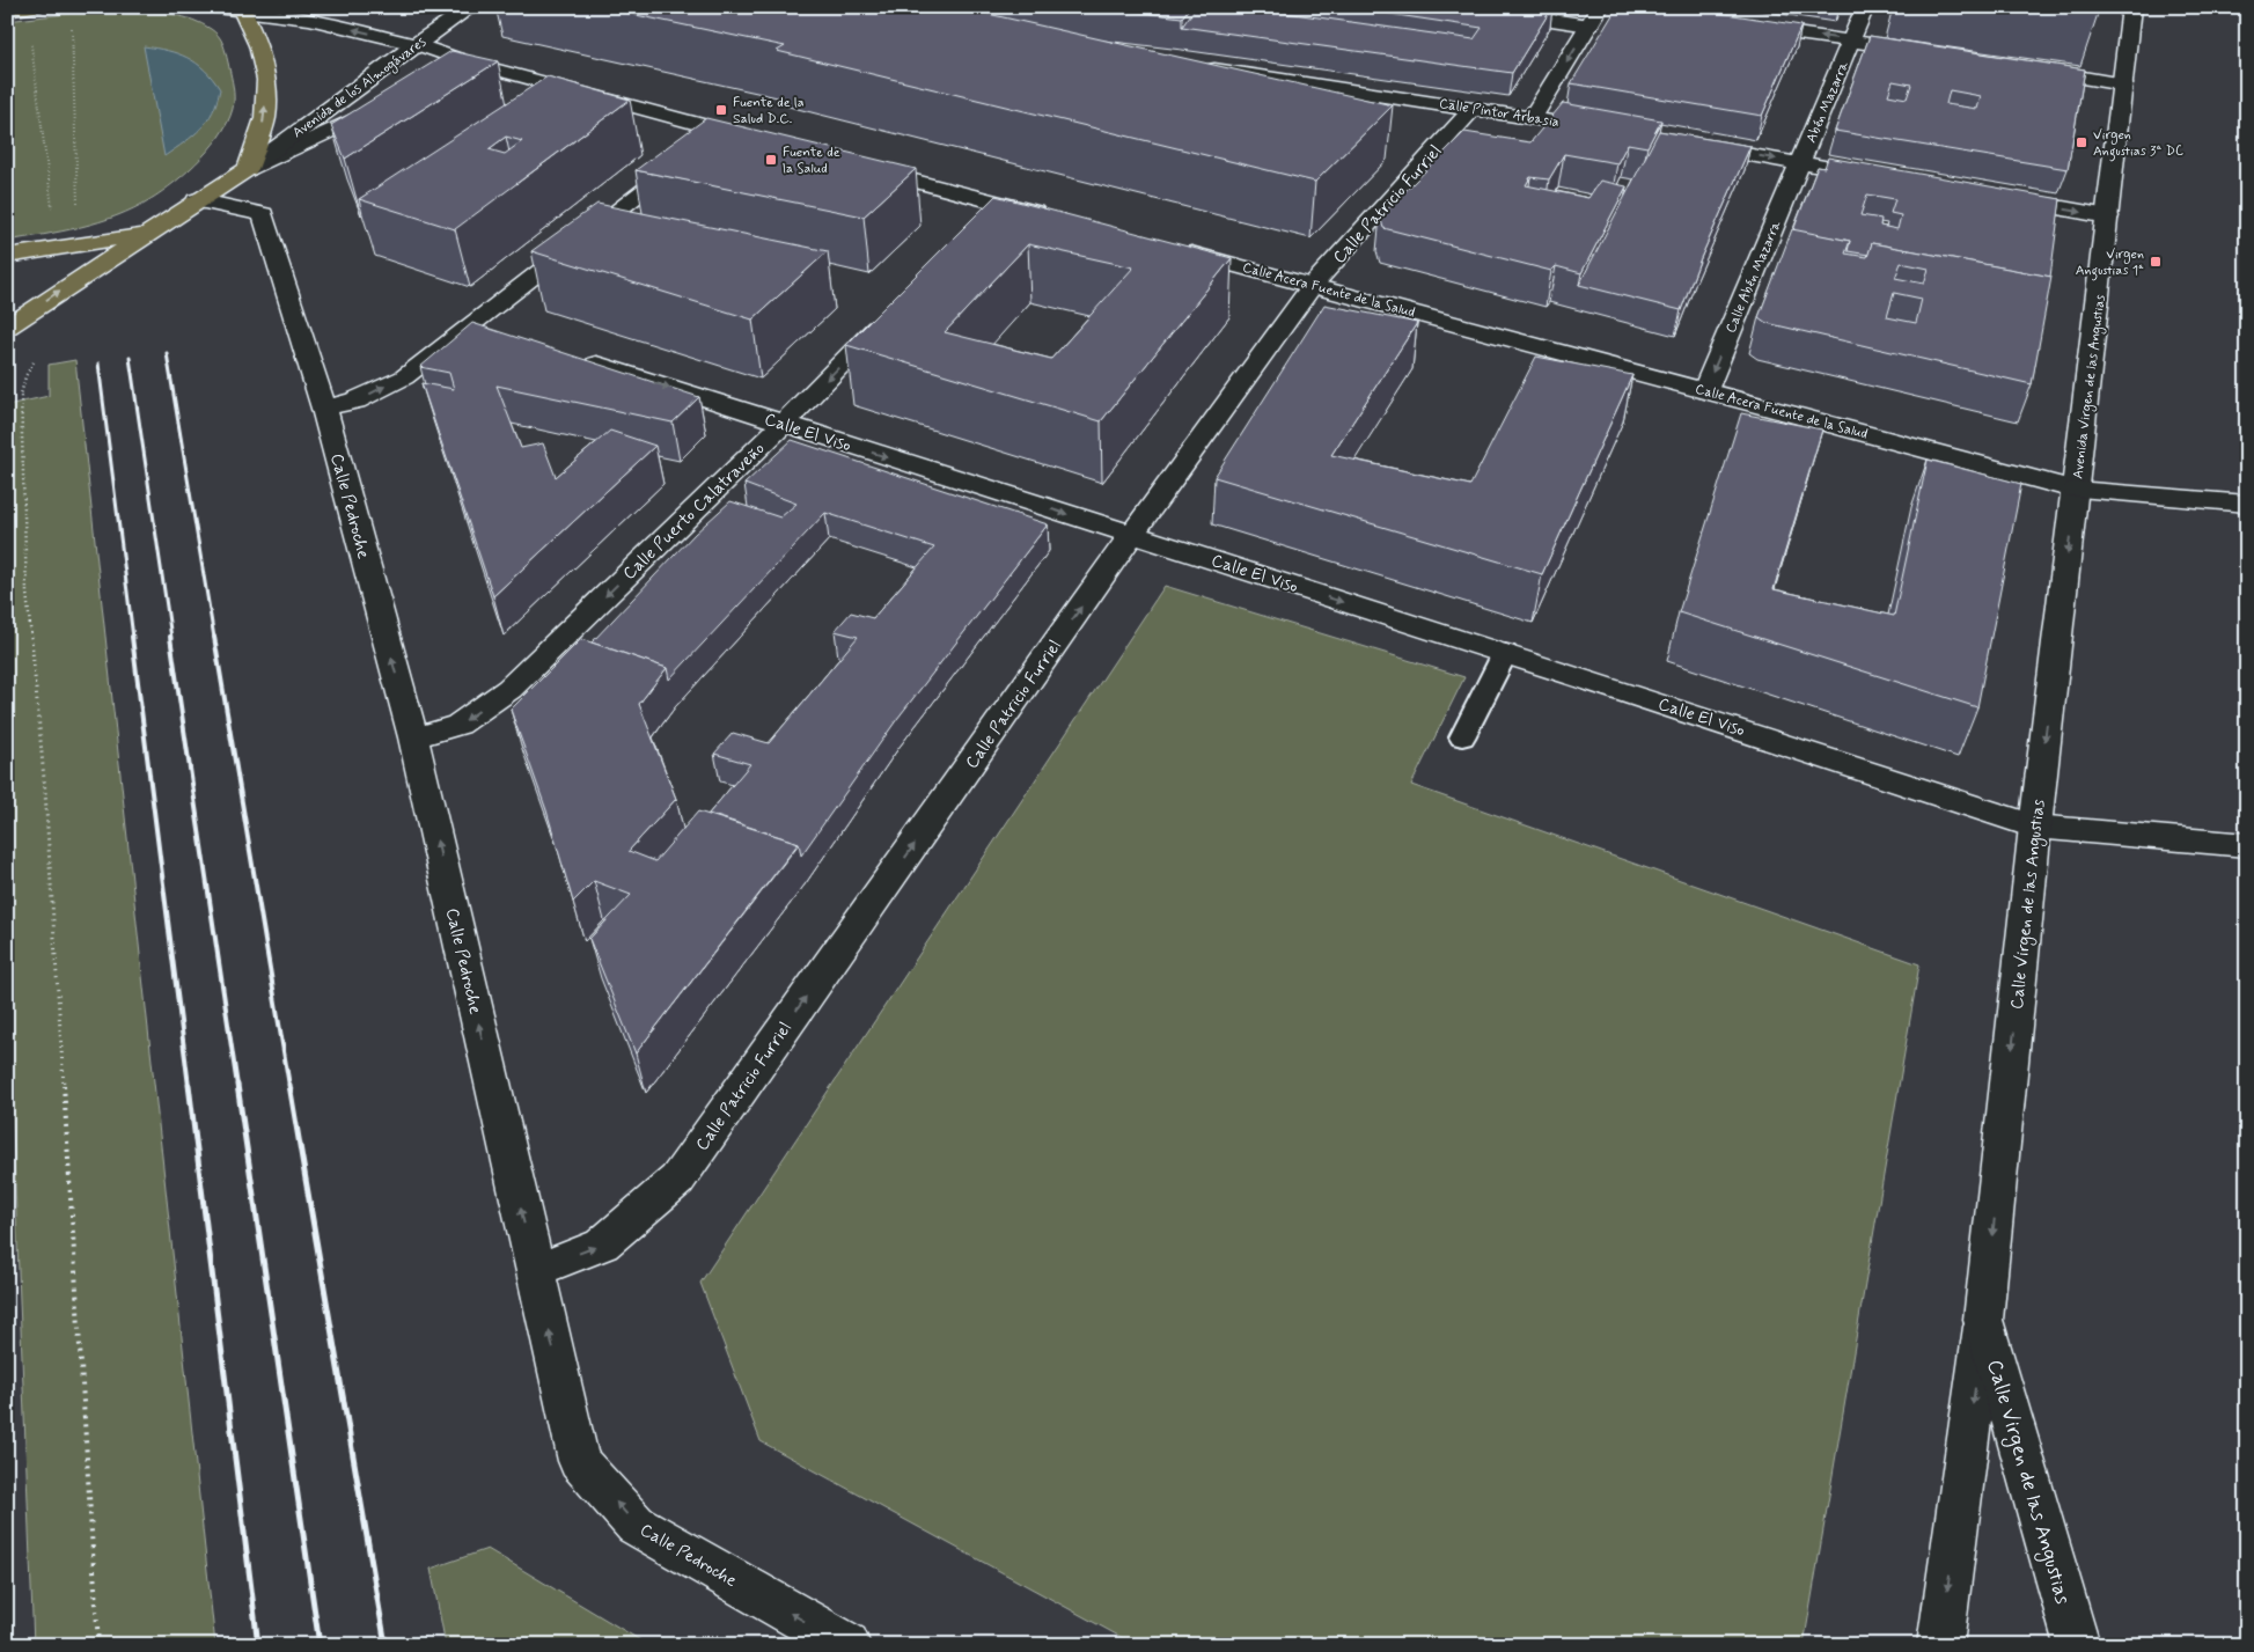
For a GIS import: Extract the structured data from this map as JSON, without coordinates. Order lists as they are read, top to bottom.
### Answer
{
  "streets": {
    "street": [
      "Avenida de los Almogávares",
      "Abén Mazarra",
      "Calle Pintor Arbasia",
      "Calle Patricio Furriel",
      "Calle Abén Mazarra",
      "Calle Acera Fuente de la Salud",
      "Avenida Virgen de las Angustias",
      "Calle El Viso",
      "Calle Pedroche",
      "Calle Puerto Calatraveño",
      "Calle Virgen de las Angustias"
    ]
  },
  "crossings": [
    ["Abén Mazarra", "Calle Abén Mazarra"],
    ["Calle Pintor Arbasia", "Calle Patricio Furriel"],
    ["Calle Patricio Furriel", "Calle Acera Fuente de la Salud"],
    ["Calle Patricio Furriel", "Calle El Viso"],
    ["Calle Patricio Furriel", "Calle Pedroche"],
    ["Calle Abén Mazarra", "Calle Acera Fuente de la Salud"],
    ["Calle Acera Fuente de la Salud", "Avenida Virgen de las Angustias"],
    ["Calle Acera Fuente de la Salud", "Calle Virgen de las Angustias"],
    ["Avenida Virgen de las Angustias", "Calle Virgen de las Angustias"],
    ["Calle El Viso", "Calle Puerto Calatraveño"],
    ["Calle El Viso", "Calle Virgen de las Angustias"],
    ["Calle Pedroche", "Calle Puerto Calatraveño"]
  ],
  "one_way": [
    "Calle Patricio Furriel",
    "Calle Abén Mazarra",
    "Calle Pedroche",
    "Calle Virgen de las Angustias"
  ],
  "places": {
    "transit": [
      "Fuente de la Salud D.C.",
      "Virgen Angustias 3ª DC",
      "Fuente de la Salud",
      "Virgen Angustias 1ª"
    ]
  }
}
